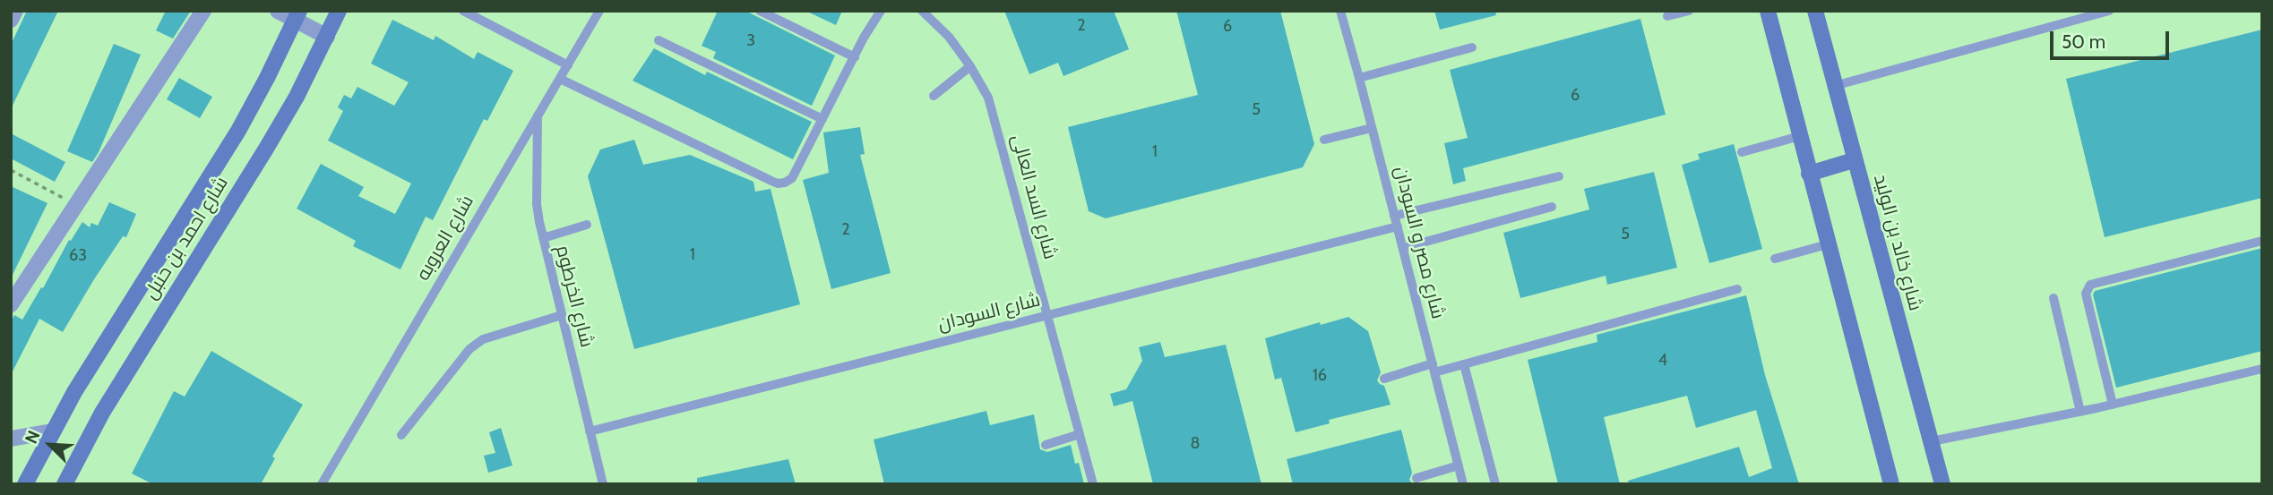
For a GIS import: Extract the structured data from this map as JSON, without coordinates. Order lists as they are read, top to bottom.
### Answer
{
  "streets": {
    "street": ["شارع احمد بن حنبل", "شارع خالد بن الوليد"],
    "lane": [
      "شارع السد العالى",
      "شارع العروبه",
      "شارع مصر و السودان",
      "شارع الخرطوم",
      "شارع السودان"
    ]
  },
  "crossings": [
    ["شارع السد العالى", "شارع السودان"],
    ["شارع العروبه", "شارع الخرطوم"],
    ["شارع مصر و السودان", "شارع السودان"],
    ["شارع الخرطوم", "شارع السودان"]
  ],
  "house_numbers": [
    "2",
    "6",
    "3",
    "6",
    "5",
    "1",
    "2",
    "5",
    "1",
    "63",
    "4",
    "16",
    "8"
  ],
  "scale_bar": "50 m",
  "north": "top left"
}
